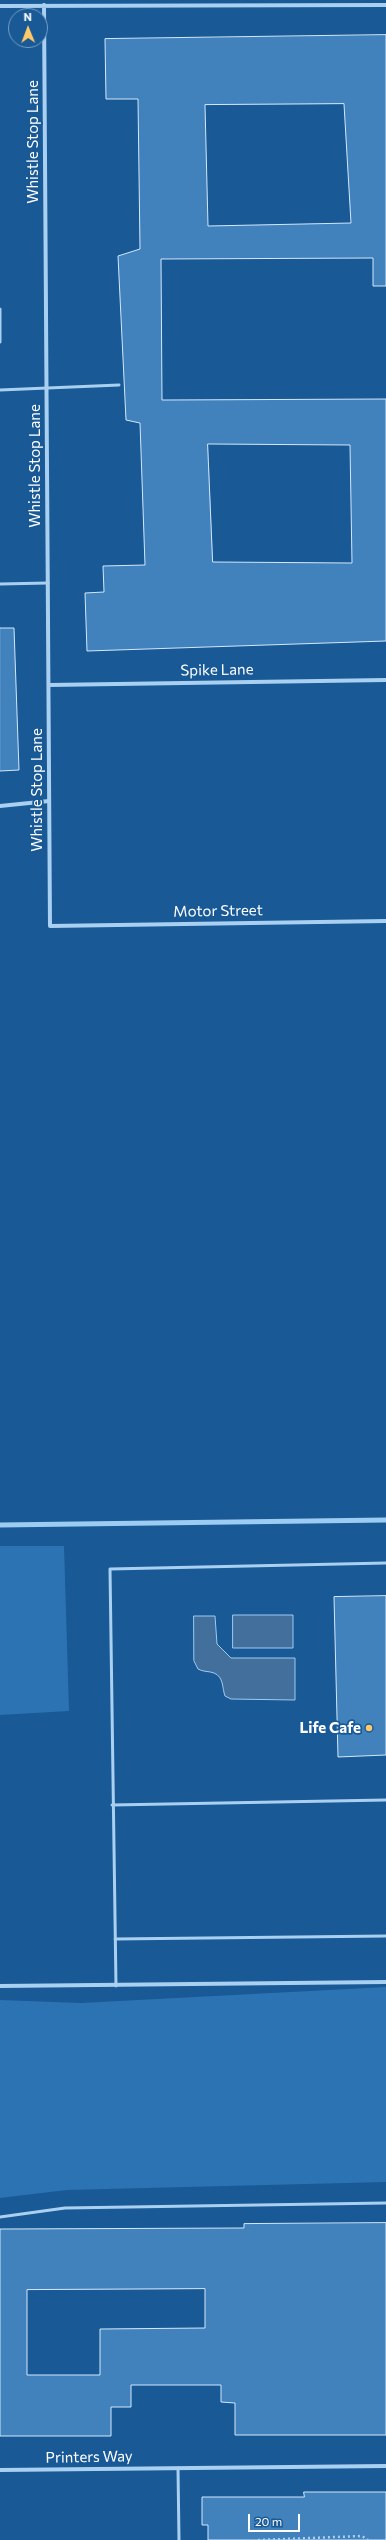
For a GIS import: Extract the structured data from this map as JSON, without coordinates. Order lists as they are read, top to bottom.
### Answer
{
  "streets": {
    "street": [
      "Whistle Stop Lane",
      "Spike Lane",
      "Motor Street",
      "Printers Way"
    ]
  },
  "crossings": [
    ["Whistle Stop Lane", "Spike Lane"],
    ["Whistle Stop Lane", "Motor Street"]
  ],
  "places": ["Life Cafe"],
  "scale_bar": "20 m",
  "north": "top"
}
